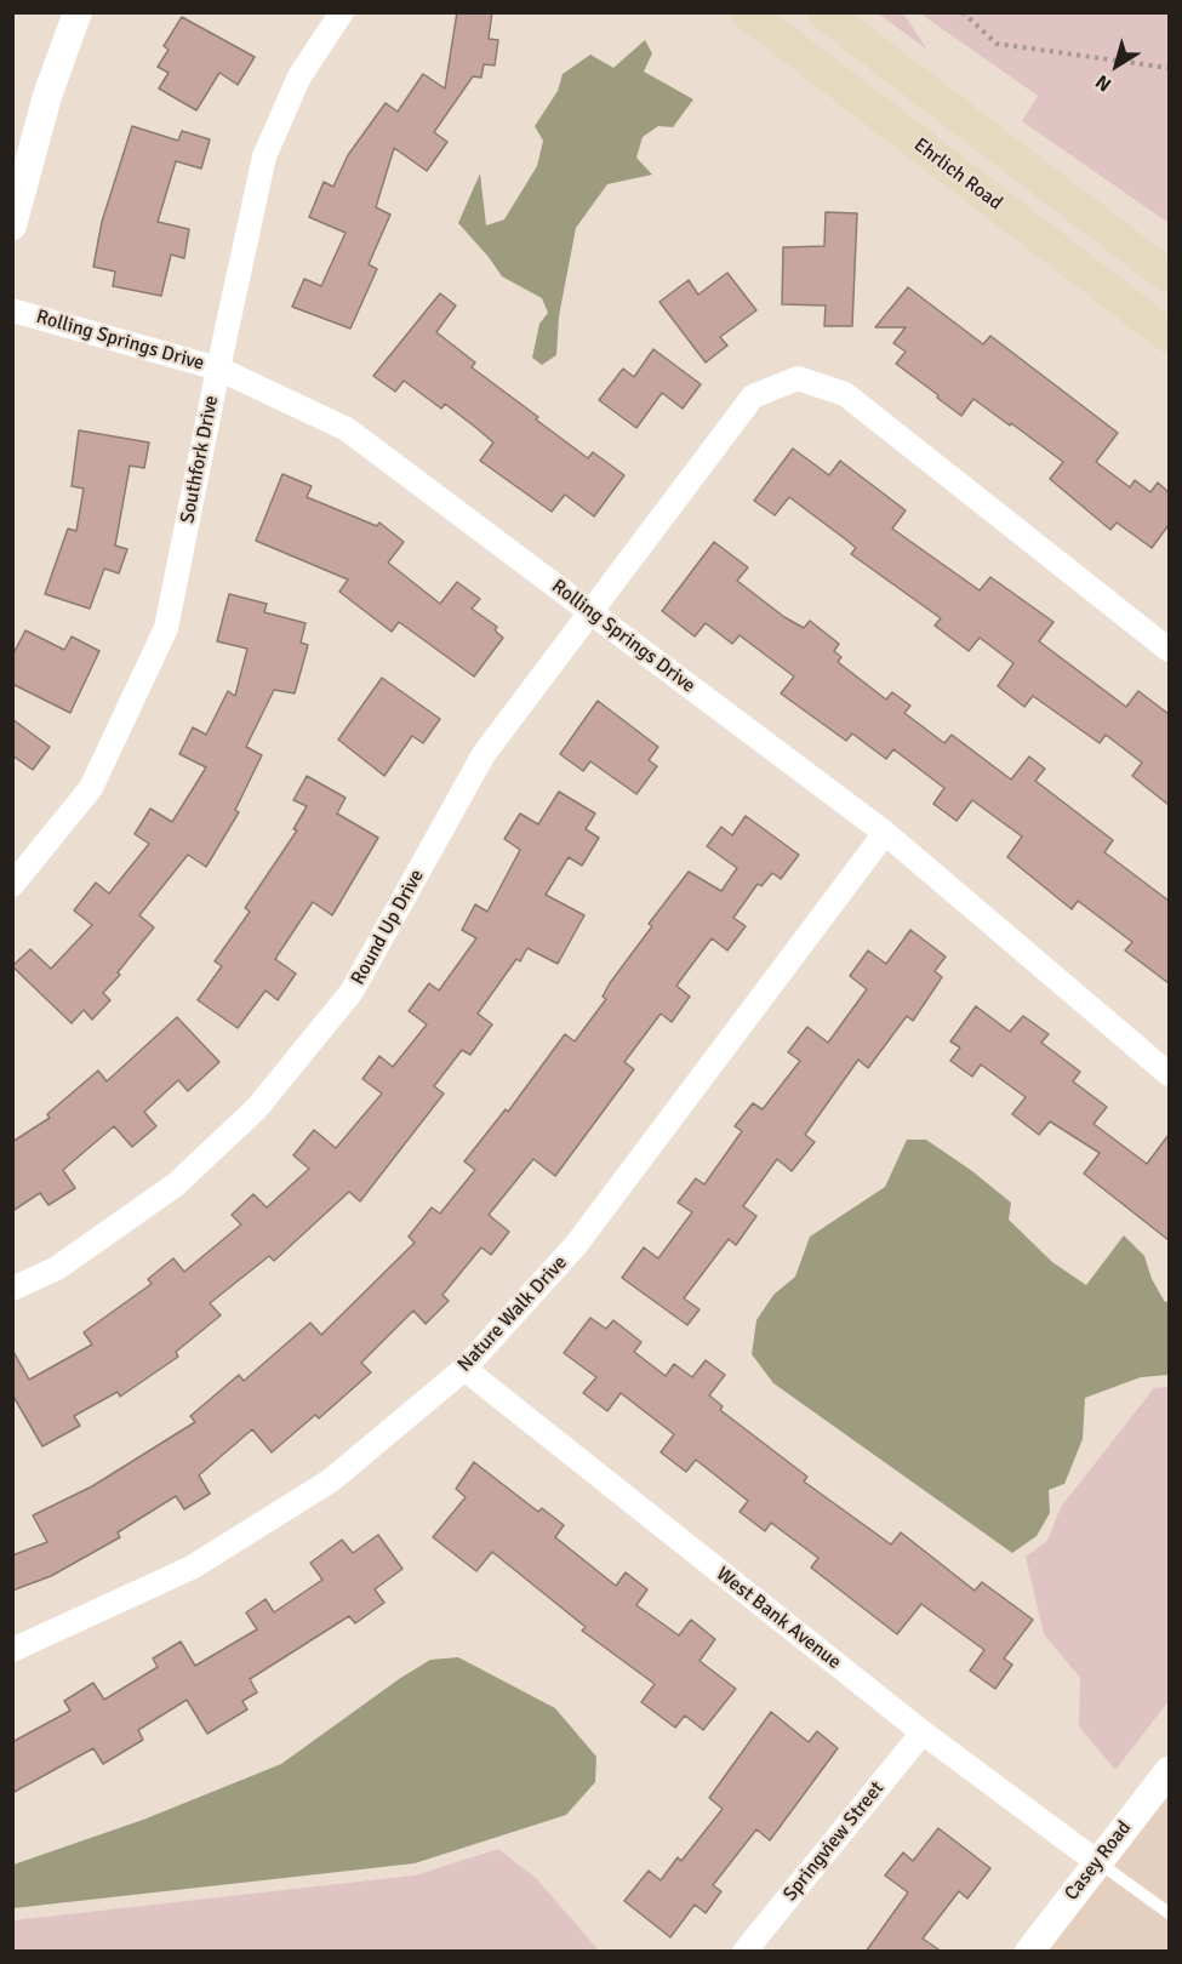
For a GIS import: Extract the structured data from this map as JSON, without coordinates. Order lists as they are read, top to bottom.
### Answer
{
  "streets": {
    "main road": ["Ehrlich Road"],
    "street": [
      "Rolling Springs Drive",
      "Southfork Drive",
      "Round Up Drive",
      "Nature Walk Drive",
      "West Bank Avenue",
      "Springview Street",
      "Casey Road"
    ]
  },
  "crossings": [
    ["Rolling Springs Drive", "Southfork Drive"],
    ["Rolling Springs Drive", "Round Up Drive"],
    ["Rolling Springs Drive", "Nature Walk Drive"],
    ["Nature Walk Drive", "West Bank Avenue"],
    ["West Bank Avenue", "Springview Street"],
    ["West Bank Avenue", "Casey Road"]
  ],
  "north": "bottom left"
}
